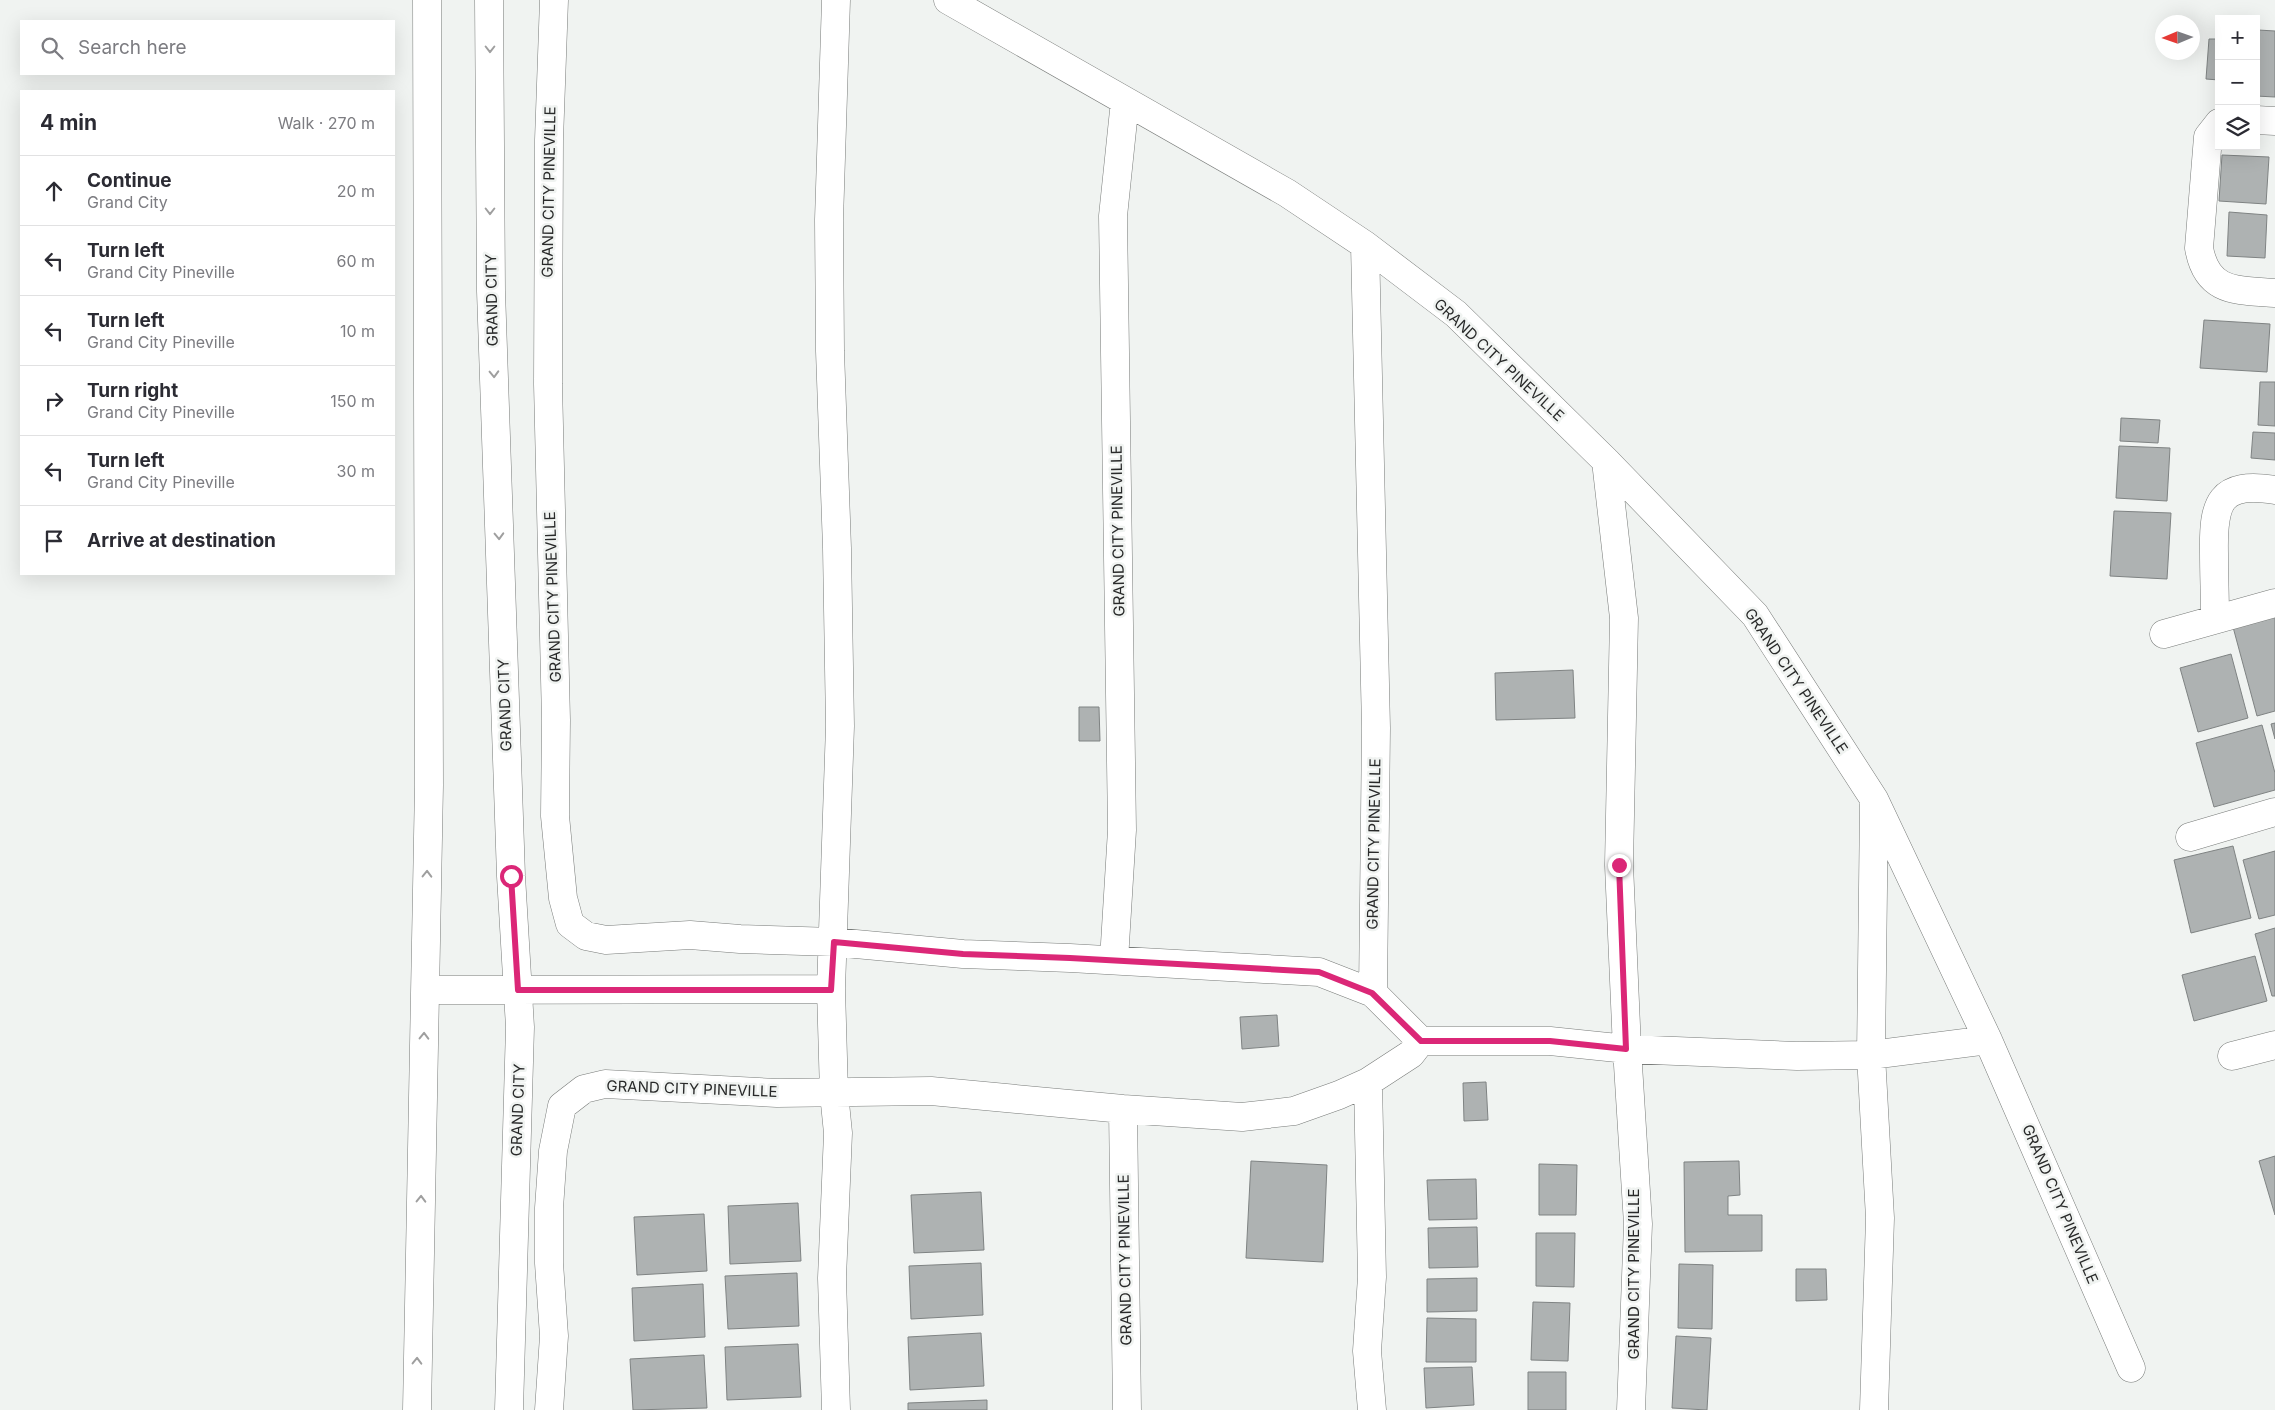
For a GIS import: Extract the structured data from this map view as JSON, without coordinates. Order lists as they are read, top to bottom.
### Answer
{
  "streets": {
    "street": ["GRAND CITY PINEVILLE", "GRAND CITY"]
  },
  "north": "left",
  "page": {
    "map_buttons": ["+", "−"],
    "search": "Search here",
    "heading": ["4 min", "Walk · 270 m"],
    "list": [
      ["Continue", "Grand City", "20 m"],
      ["Turn left", "Grand City Pineville", "60 m"],
      ["Turn left", "Grand City Pineville", "10 m"],
      ["Turn right", "Grand City Pineville", "150 m"],
      ["Turn left", "Grand City Pineville", "30 m"],
      "Arrive at destination"
    ]
  }
}
